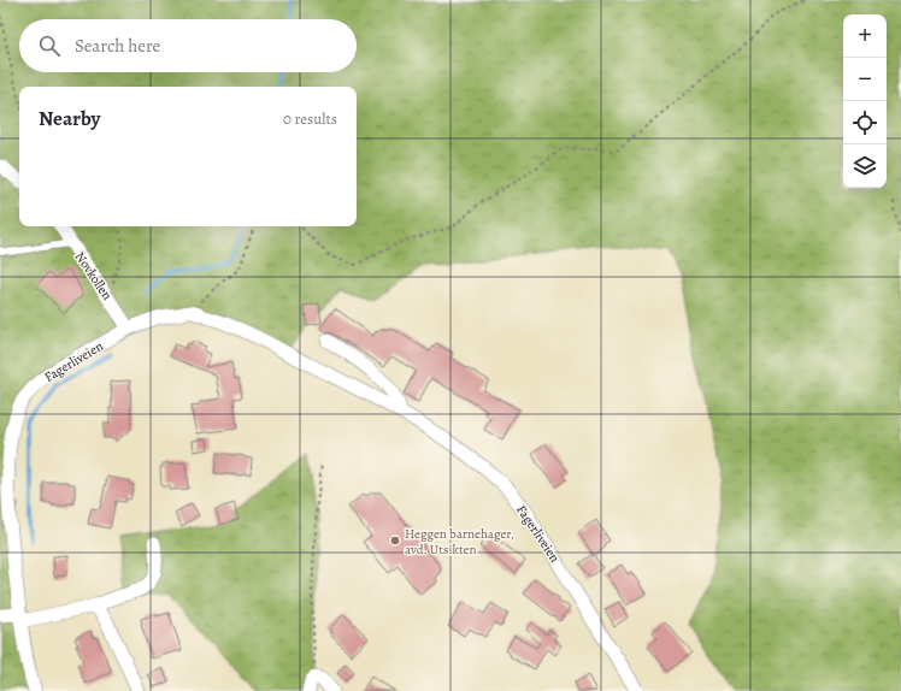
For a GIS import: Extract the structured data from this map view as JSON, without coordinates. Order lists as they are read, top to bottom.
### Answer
{
  "streets": {
    "street": ["Novkollen", "Fagerliveien"]
  },
  "crossings": [
    ["Novkollen", "Fagerliveien"]
  ],
  "places": ["Heggen barnehager, avd. Utsikten"],
  "page": {
    "map_buttons": ["+", "−"],
    "search": "Search here",
    "heading": ["Nearby", "0 results"]
  }
}
